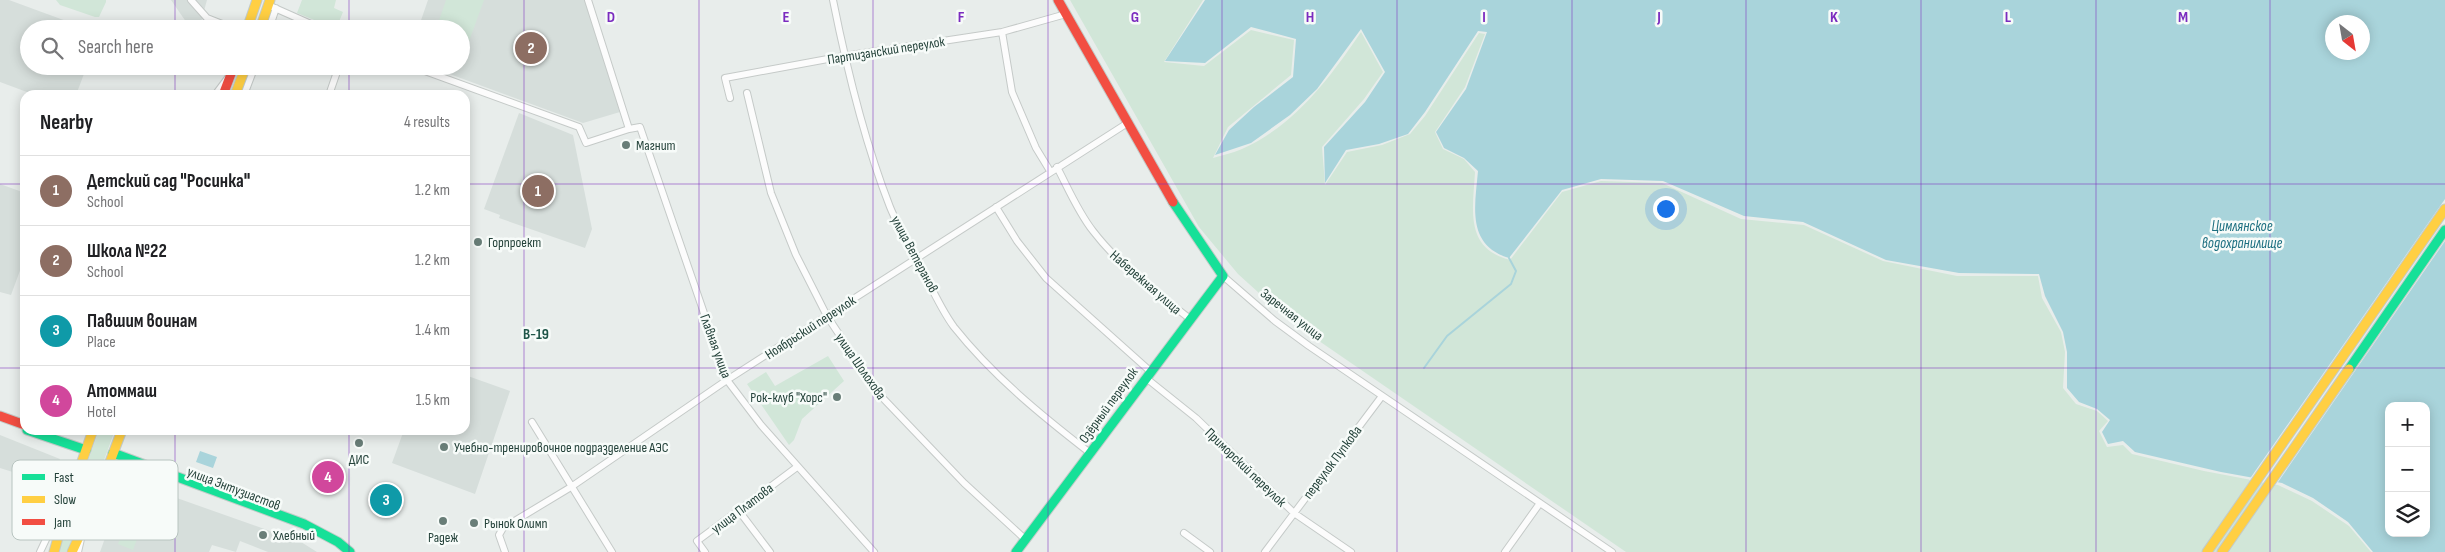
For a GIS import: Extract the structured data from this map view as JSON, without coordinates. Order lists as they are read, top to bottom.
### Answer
{
  "streets": {
    "street": [
      "Партизанский переулок",
      "улица Ветеранов",
      "Набережная улица",
      "Заречная улица",
      "Ноябрьский переулок",
      "Главная улица",
      "улица Шолохова",
      "Озёрный переулок",
      "переулок Пупкова",
      "Приморский переулок",
      "улица Энтузиастов",
      "улица Платова"
    ]
  },
  "crossings": [
    ["Партизанский переулок", "улица Ветеранов"],
    ["Партизанский переулок", "Заречная улица"],
    ["улица Ветеранов", "Ноябрьский переулок"],
    ["улица Ветеранов", "Озёрный переулок"],
    ["Набережная улица", "Ноябрьский переулок"],
    ["Набережная улица", "Озёрный переулок"],
    ["Заречная улица", "Ноябрьский переулок"],
    ["Заречная улица", "Озёрный переулок"],
    ["Заречная улица", "переулок Пупкова"],
    ["Ноябрьский переулок", "Главная улица"],
    ["Ноябрьский переулок", "улица Шолохова"],
    ["Ноябрьский переулок", "Приморский переулок"],
    ["Главная улица", "улица Платова"],
    ["улица Шолохова", "Озёрный переулок"],
    ["Озёрный переулок", "Приморский переулок"],
    ["переулок Пупкова", "Приморский переулок"]
  ],
  "districts": ["В-19"],
  "water": ["Цимлянское водохранилище"],
  "places": [
    "Магнит",
    "Горпроект",
    "Рок-клуб \"Хорс\"",
    "ДИС",
    "Учебно-тренировочное подразделение АЭС",
    "Радеж",
    "Рынок Олимп",
    "Хлебный"
  ],
  "legend": ["Fast", "Slow", "Jam"],
  "north": "bottom right",
  "page": {
    "search": "Search here",
    "pins": [
      "2",
      "1",
      "4",
      "3"
    ],
    "heading": ["Nearby", "4 results"],
    "list": [
      {
        "mark": "1",
        "name": "Детский сад \"Росинка\"",
        "note": "School",
        "value": "1.2 km"
      },
      {
        "mark": "2",
        "name": "Школа №22",
        "note": "School",
        "value": "1.2 km"
      },
      {
        "mark": "3",
        "name": "Павшим воинам",
        "note": "Place",
        "value": "1.4 km"
      },
      {
        "mark": "4",
        "name": "Атоммаш",
        "note": "Hotel",
        "value": "1.5 km"
      }
    ],
    "map_buttons": ["+", "−"]
  },
  "grid": {
    "columns": [
      "D",
      "E",
      "F",
      "G",
      "H",
      "I",
      "J",
      "K",
      "L",
      "M"
    ]
  }
}
